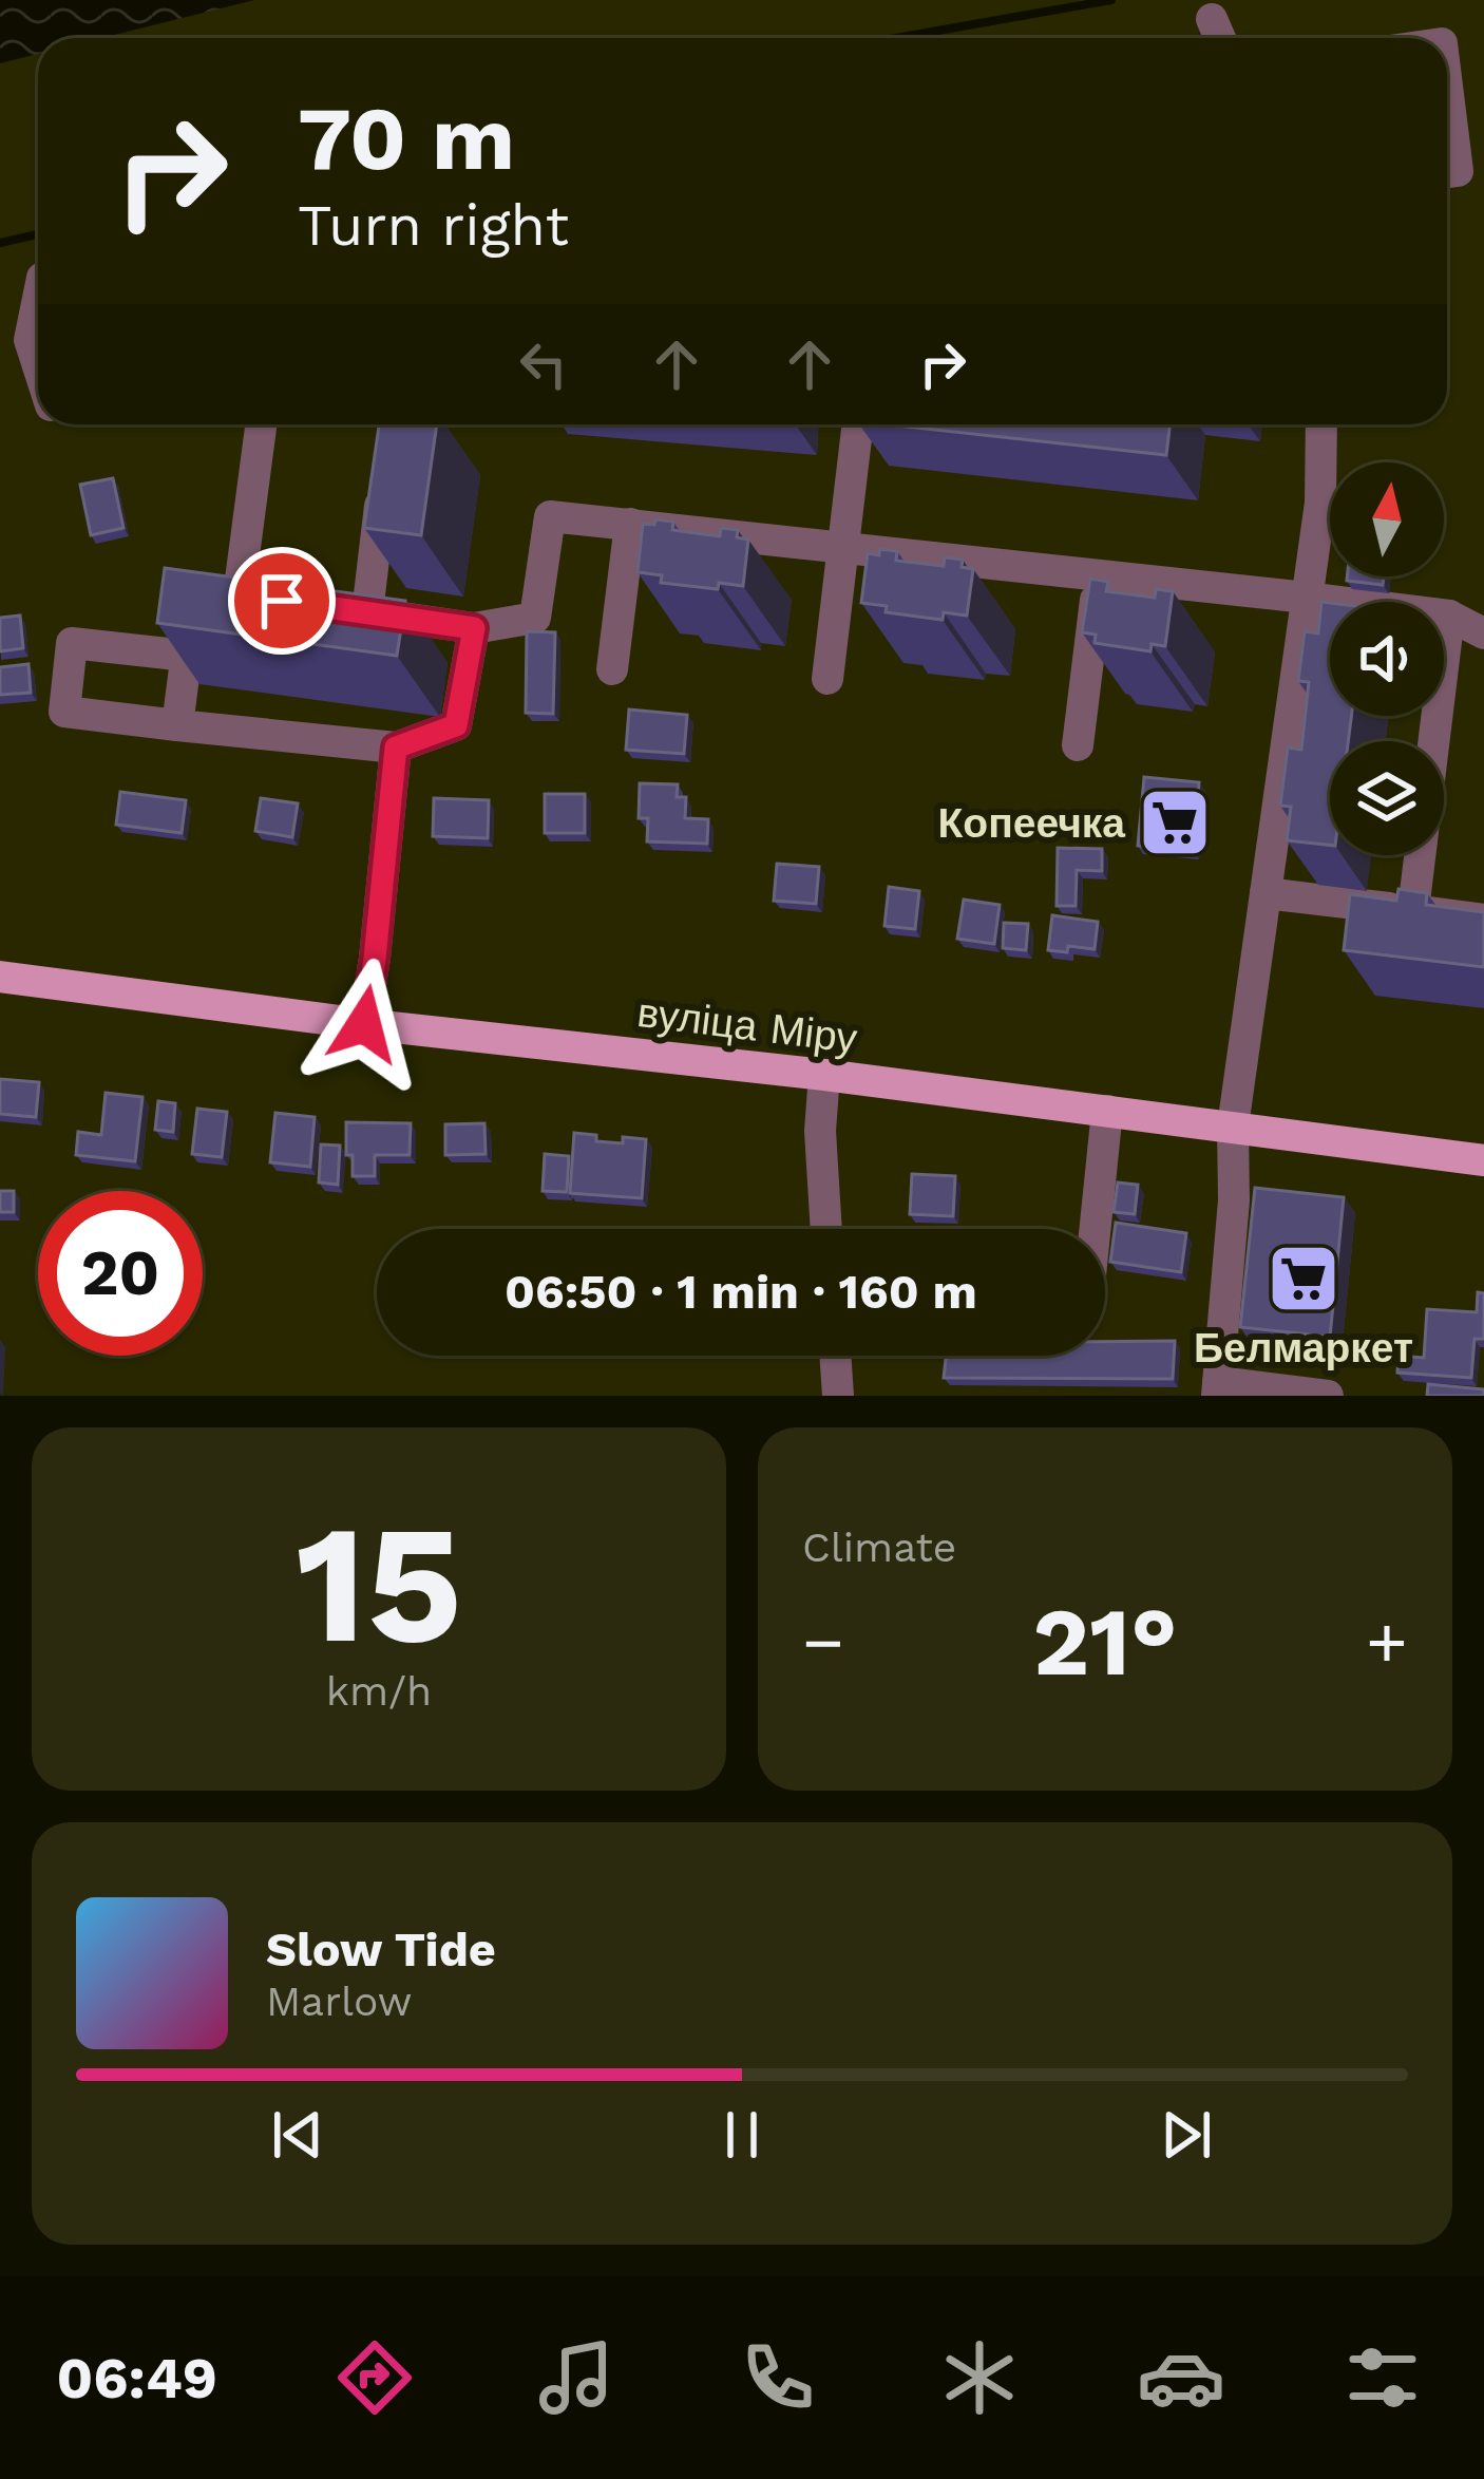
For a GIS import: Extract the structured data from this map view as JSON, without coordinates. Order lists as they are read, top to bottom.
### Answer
{
  "streets": {
    "main road": ["вуліца Міру"]
  },
  "places": {
    "supermarket": ["Копеечка", "Белмаркет"]
  },
  "north": "top",
  "page": {
    "turn": ["70 m", "Turn right"],
    "limit": "20",
    "trip": "06:50 · 1 min · 160 m",
    "tile": [
      ["15", "km/h"],
      "Climate"
    ],
    "heat": ["−", "21°", "+"],
    "song": ["Slow Tide", "Marlow"],
    "tabs": "06:49"
  }
}
